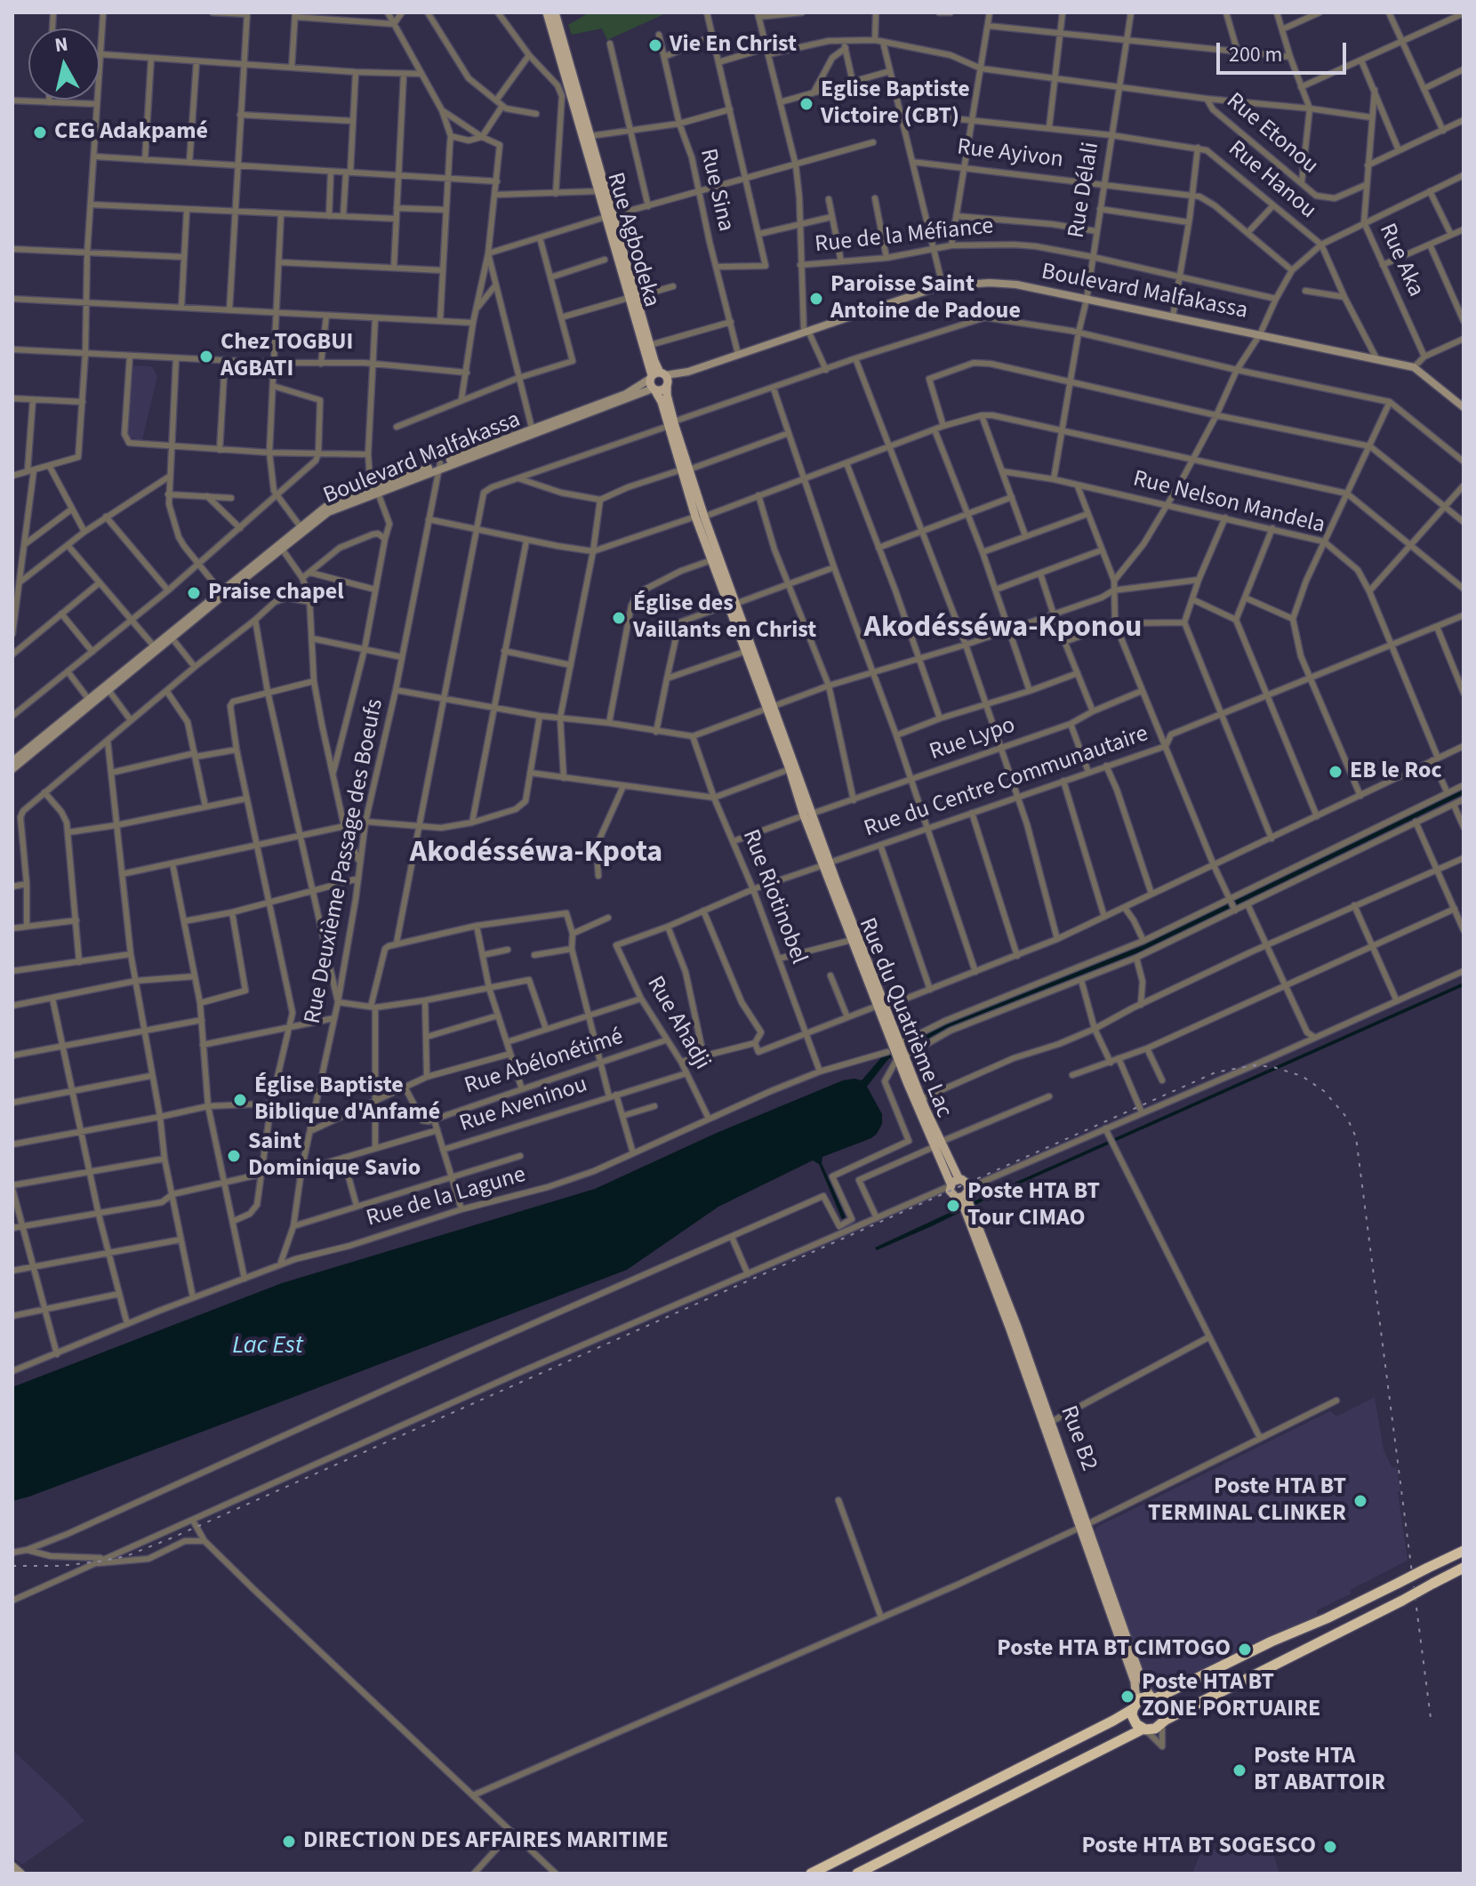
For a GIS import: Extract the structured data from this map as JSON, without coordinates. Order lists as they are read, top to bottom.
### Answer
{
  "streets": {
    "main road": [
      "Rue Agbodeka",
      "Boulevard Malfakassa",
      "Rue du Quatrième Lac",
      "Rue B2"
    ],
    "street": [
      "Rue Etonou",
      "Rue Ayivon",
      "Rue Hanou",
      "Rue Sina",
      "Rue Délali",
      "Rue de la Méfiance",
      "Rue Aka",
      "Rue Nelson Mandela",
      "Rue Lypo",
      "Rue du Centre Communautaire",
      "Rue Deuxième Passage des Boeufs",
      "Rue Riotinobel",
      "Rue Ahadji",
      "Rue Abélonétimé",
      "Rue Aveninou",
      "Rue de la Lagune"
    ]
  },
  "crossings": [
    ["Rue Etonou", "Rue Aka"],
    ["Rue Ayivon", "Rue Délali"],
    ["Rue Sina", "Boulevard Malfakassa"],
    ["Rue Délali", "Rue de la Méfiance"],
    ["Rue Délali", "Boulevard Malfakassa"],
    ["Rue Délali", "Rue Nelson Mandela"],
    ["Rue Agbodeka", "Boulevard Malfakassa"],
    ["Boulevard Malfakassa", "Rue Deuxième Passage des Boeufs"],
    ["Rue Nelson Mandela", "Rue du Centre Communautaire"],
    ["Rue Lypo", "Rue Riotinobel"],
    ["Rue Lypo", "Rue du Quatrième Lac"],
    ["Rue du Centre Communautaire", "Rue Riotinobel"],
    ["Rue du Centre Communautaire", "Rue du Quatrième Lac"],
    ["Rue du Centre Communautaire", "Rue Ahadji"],
    ["Rue Deuxième Passage des Boeufs", "Rue de la Lagune"],
    ["Rue Riotinobel", "Rue de la Lagune"],
    ["Rue du Quatrième Lac", "Rue B2"],
    ["Rue Ahadji", "Rue Abélonétimé"],
    ["Rue Ahadji", "Rue Aveninou"],
    ["Rue Ahadji", "Rue de la Lagune"],
    ["Rue Aveninou", "Rue de la Lagune"]
  ],
  "districts": ["Akodésséwa-Kponou", "Akodésséwa-Kpota"],
  "water": ["Lac Est"],
  "places": [
    "Vie En Christ",
    "Eglise Baptiste Victoire (CBT)",
    "CEG Adakpamé",
    "Paroisse Saint Antoine de Padoue",
    "Chez TOGBUI AGBATI",
    "Praise chapel",
    "Église des Vaillants en Christ",
    "EB le Roc",
    "Église Baptiste Biblique d'Anfamé",
    "Saint Dominique Savio",
    "Poste HTA BT Tour CIMAO",
    "Poste HTA BT TERMINAL CLINKER",
    "Poste HTA BT CIMTOGO",
    "Poste HTA BT ZONE PORTUAIRE",
    "Poste HTA BT ABATTOIR",
    "DIRECTION DES AFFAIRES MARITIME",
    "Poste HTA BT SOGESCO"
  ],
  "scale_bar": "200 m",
  "north": "top"
}
